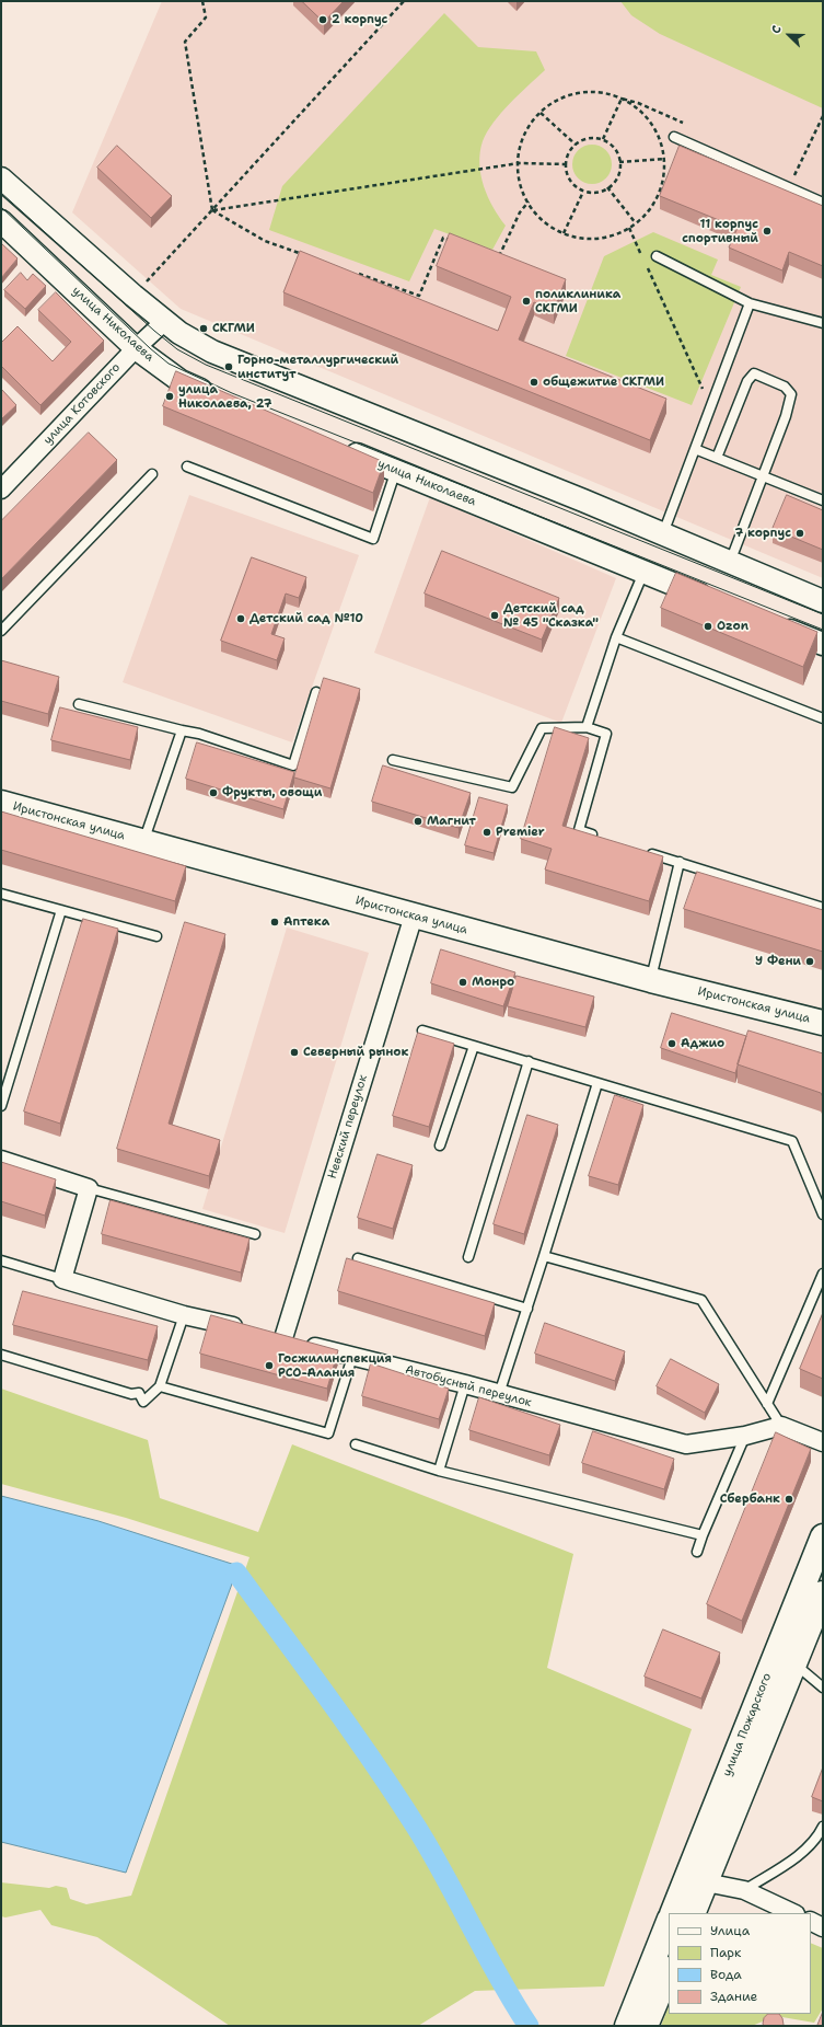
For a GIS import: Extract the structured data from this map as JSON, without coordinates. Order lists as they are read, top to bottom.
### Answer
{
  "streets": {
    "main road": ["Иристонская улица", "улица Пожарского"],
    "street": [
      "улица Николаева",
      "улица Котовского",
      "Невский переулок",
      "Автобусный переулок"
    ]
  },
  "crossings": [
    ["улица Николаева", "улица Котовского"],
    ["Иристонская улица", "Невский переулок"],
    ["Невский переулок", "Автобусный переулок"]
  ],
  "places": [
    "2 корпус",
    "11 корпус спортивный",
    "поликлиника СКГМИ",
    "СКГМИ",
    "Горно-металлургический институт",
    "общежитие СКГМИ",
    "улица Николаева, 27",
    "7 корпус",
    "Детский сад № 45 \"Сказка\"",
    "Детский сад №10",
    "Ozon",
    "Фрукты, овощи",
    "Магнит",
    "Premier",
    "Аптека",
    "У Фени",
    "Монро",
    "Аджио",
    "Северный рынок",
    "Госжилинспекция РСО-Алания",
    "Сбербанк"
  ],
  "legend": [
    "Улица",
    "Парк",
    "Вода",
    "Здание"
  ],
  "north": "top left"
}
